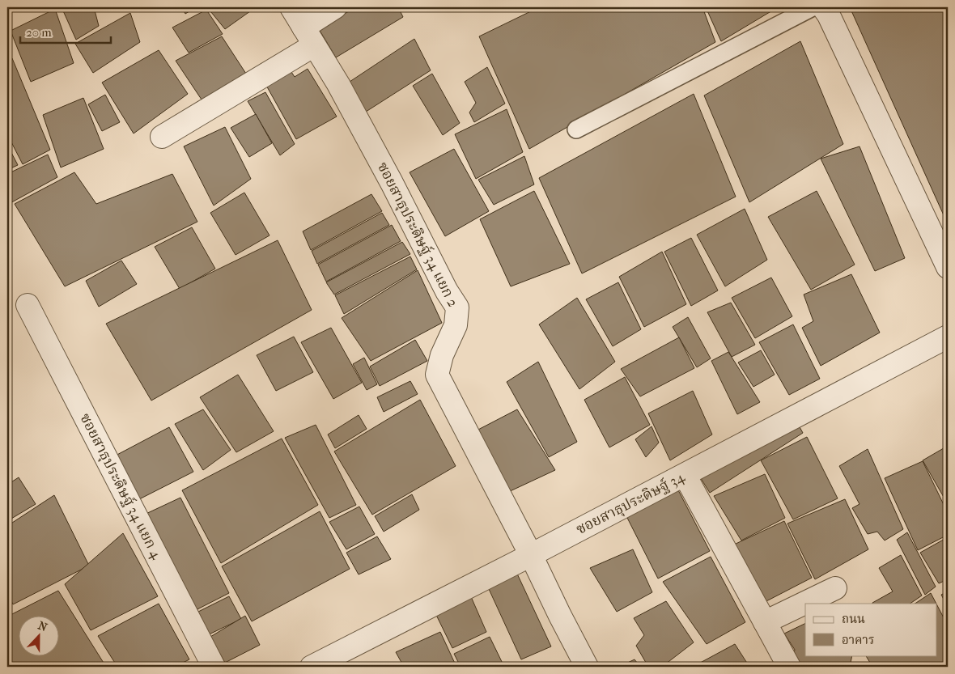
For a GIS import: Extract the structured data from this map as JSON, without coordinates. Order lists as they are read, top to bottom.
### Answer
{
  "streets": {
    "street": ["ซอยสาธุประดิษฐ์ 34 แยก 2", "ซอยสาธุประดิษฐ์ 34 แยก 4", "ซอยสาธุประดิษฐ์ 34"]
  },
  "crossings": [
    ["ซอยสาธุประดิษฐ์ 34 แยก 2", "ซอยสาธุประดิษฐ์ 34"]
  ],
  "legend": ["ถนน", "อาคาร"],
  "scale_bar": "20 m",
  "north": "top"
}
